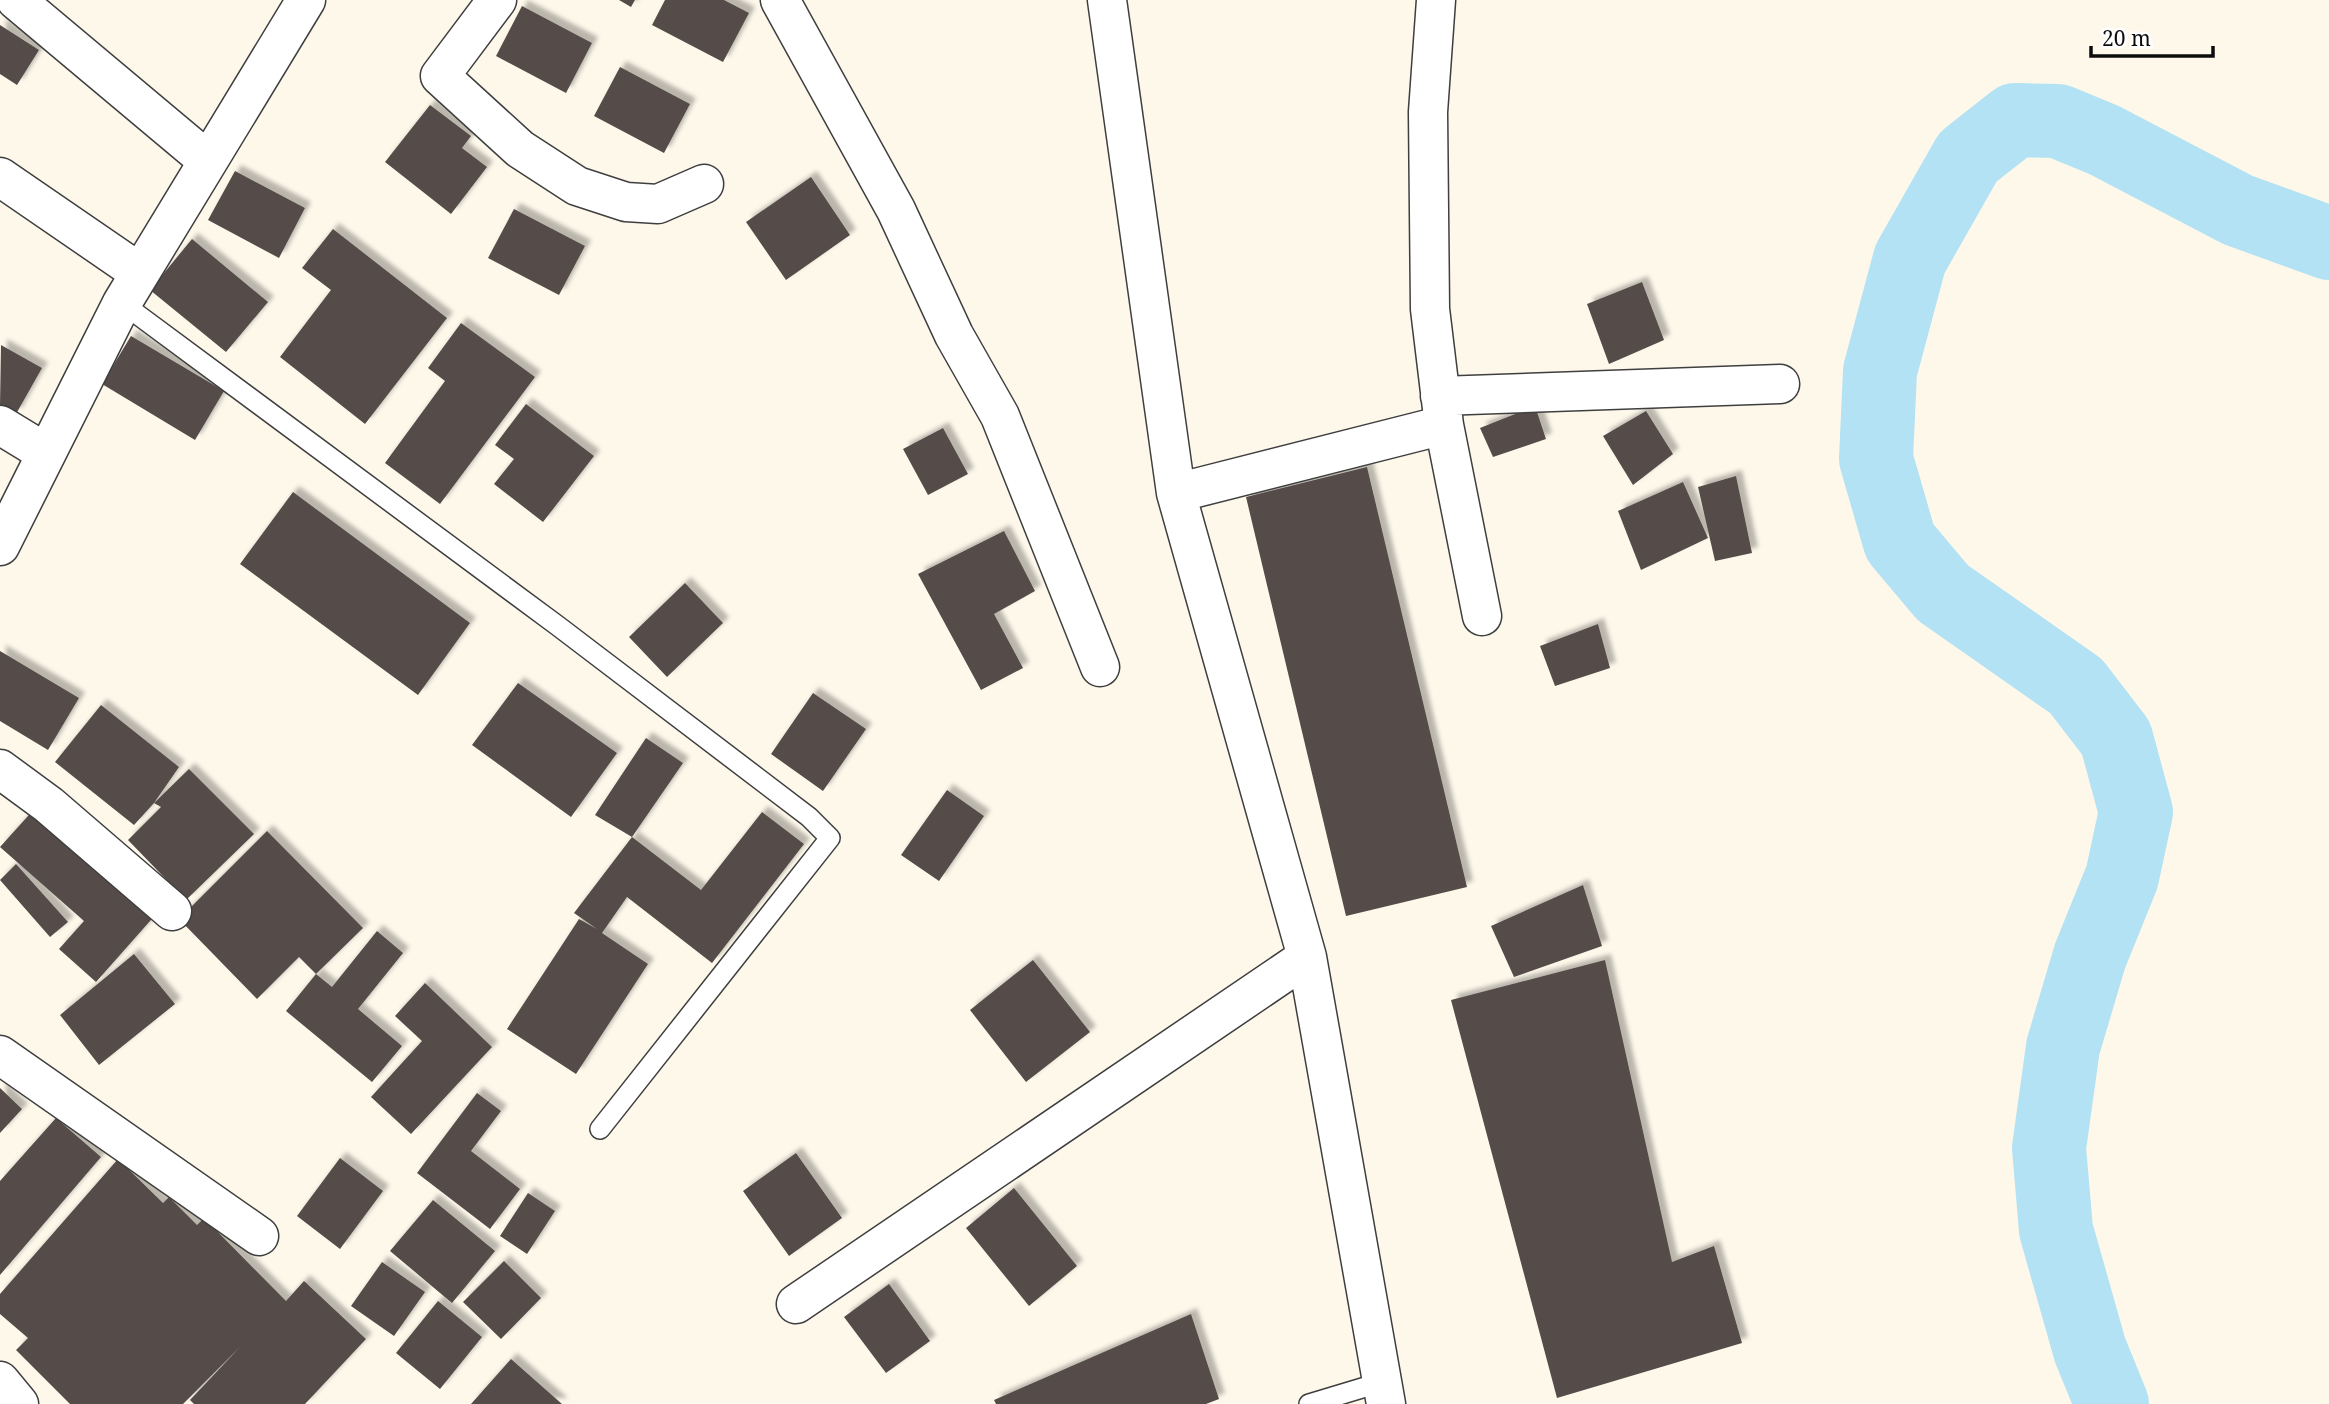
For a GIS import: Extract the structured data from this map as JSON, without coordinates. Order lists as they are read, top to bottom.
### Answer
{
  "scale_bar": "20 m"
}
